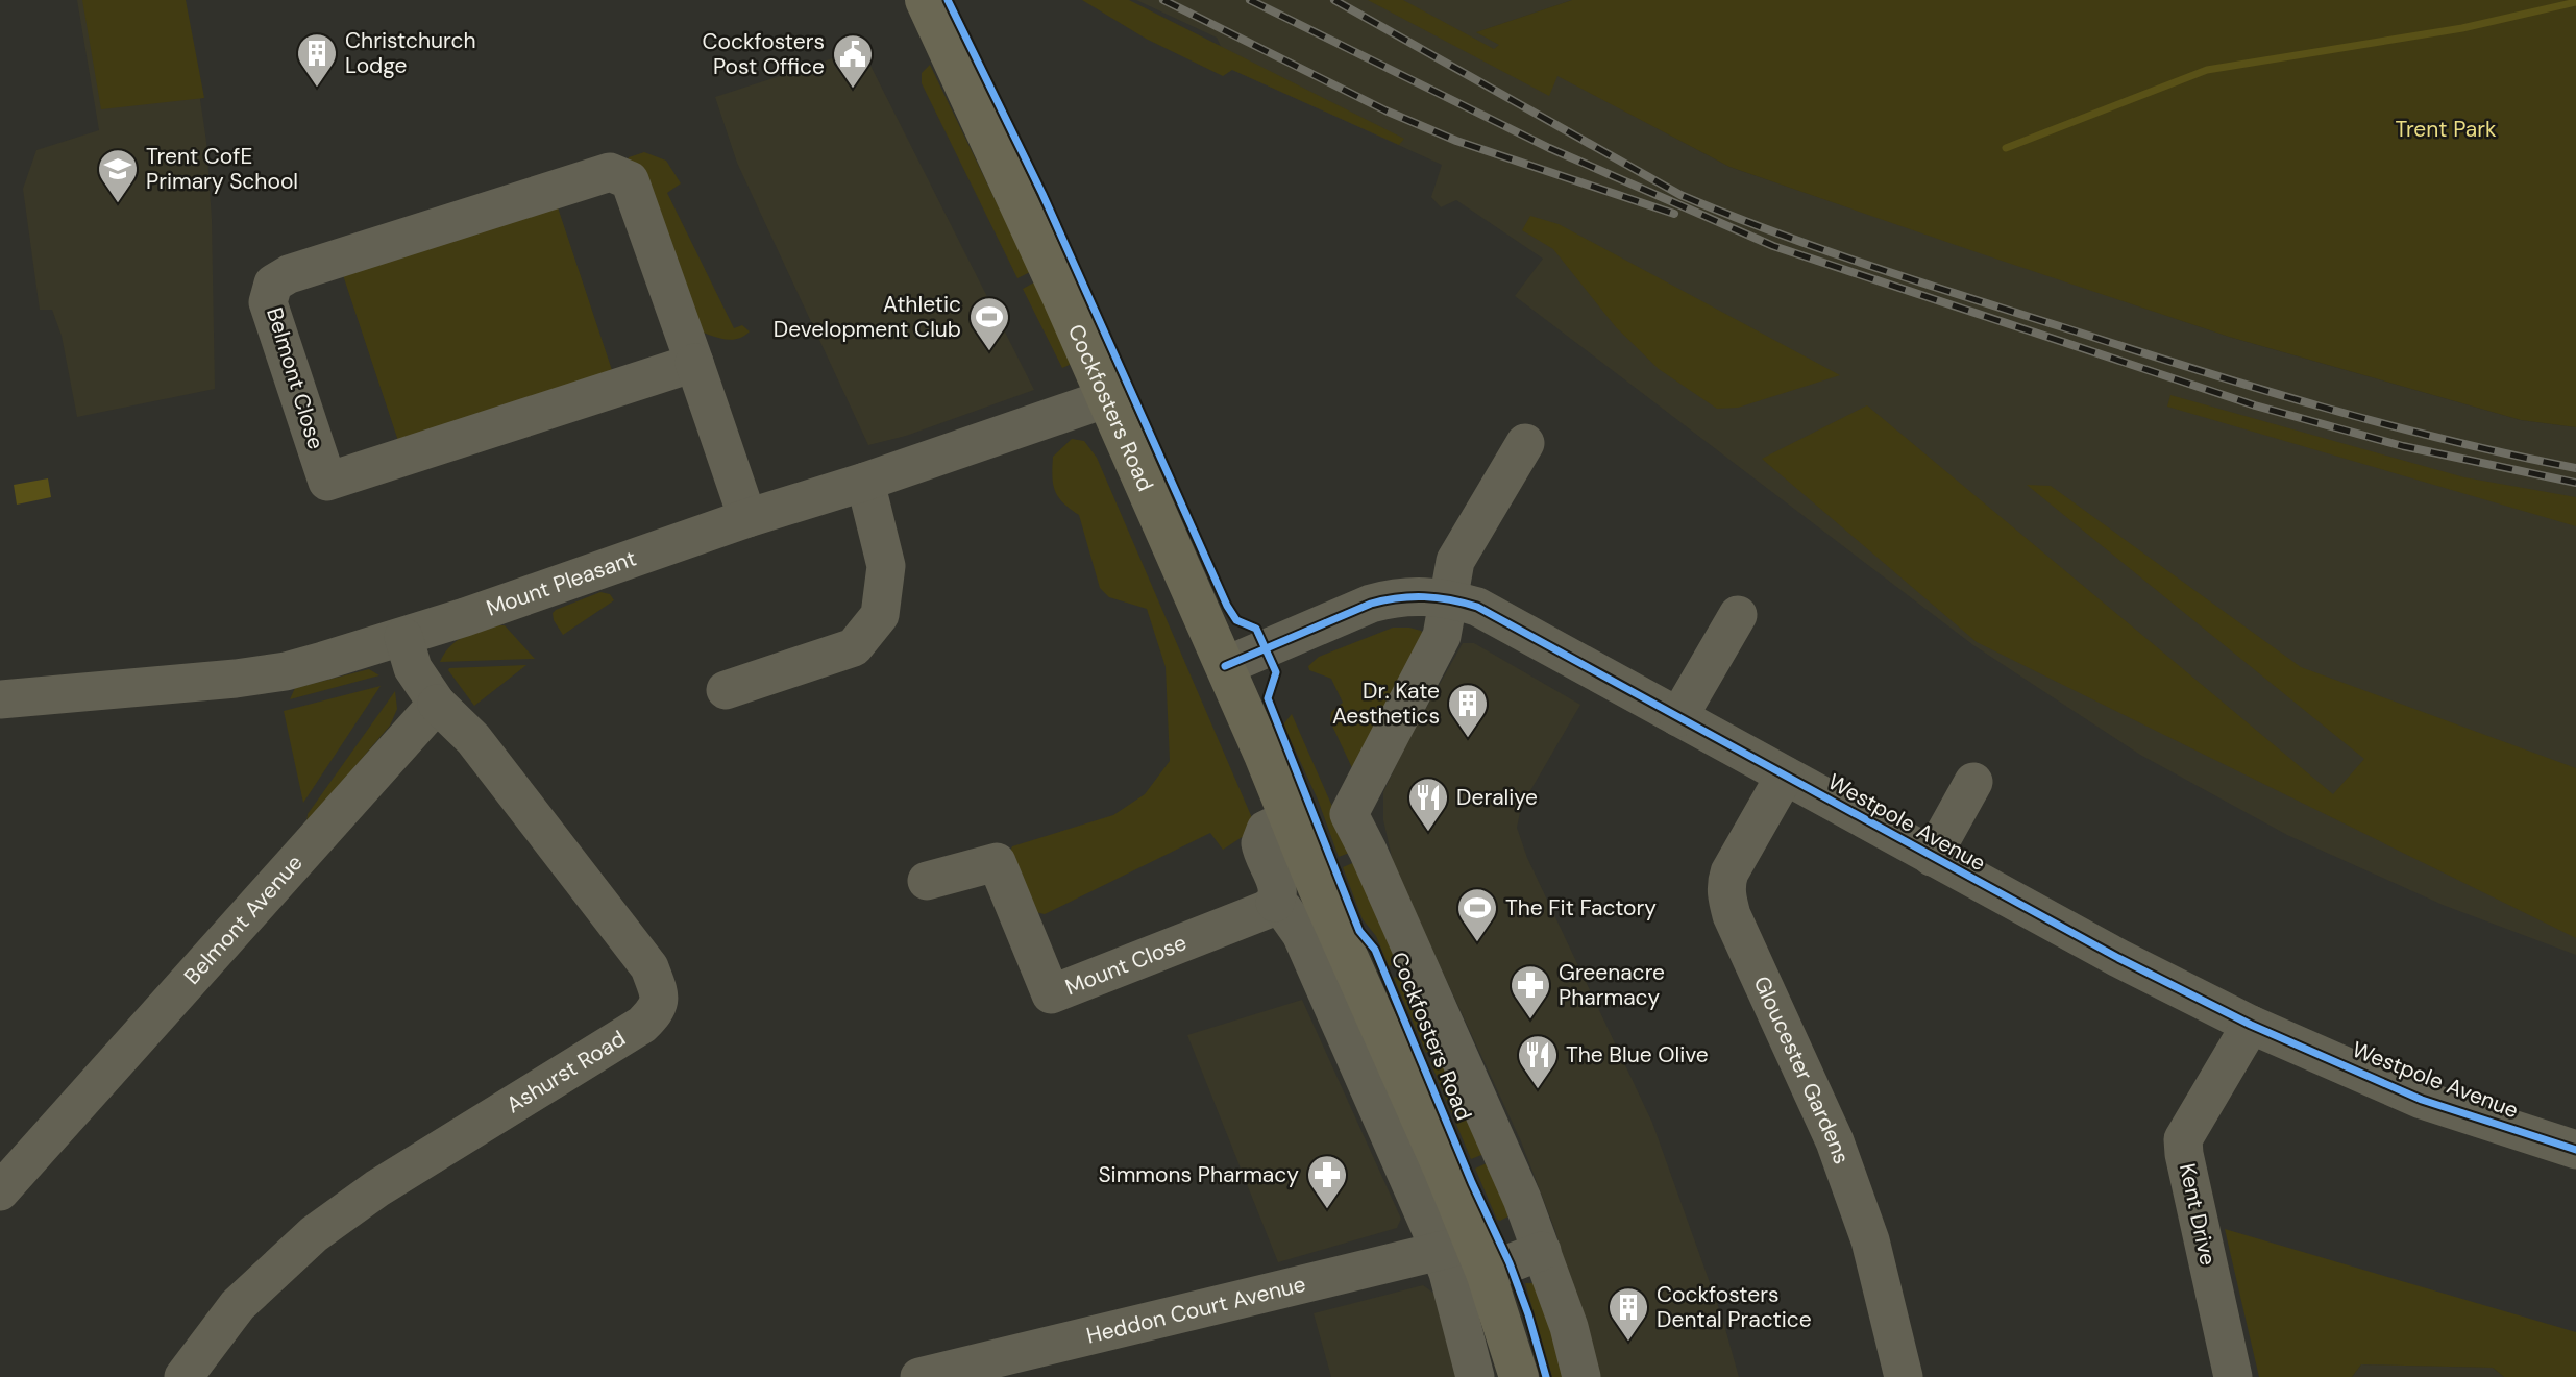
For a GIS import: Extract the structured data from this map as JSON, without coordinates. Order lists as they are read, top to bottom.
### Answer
{
  "streets": {
    "main road": ["Cockfosters Road"],
    "street": [
      "Belmont Close",
      "Mount Pleasant",
      "Westpole Avenue",
      "Belmont Avenue",
      "Mount Close",
      "Gloucester Gardens",
      "Ashurst Road",
      "Kent Drive",
      "Heddon Court Avenue"
    ]
  },
  "crossings": [
    ["Belmont Close", "Mount Pleasant"],
    ["Cockfosters Road", "Mount Pleasant"],
    ["Cockfosters Road", "Westpole Avenue"],
    ["Cockfosters Road", "Mount Close"],
    ["Cockfosters Road", "Heddon Court Avenue"],
    ["Westpole Avenue", "Gloucester Gardens"],
    ["Westpole Avenue", "Kent Drive"],
    ["Belmont Avenue", "Ashurst Road"]
  ],
  "parks": ["Trent Park"],
  "places": {
    "building": ["Christchurch Lodge", "Dr. Kate Aesthetics", "Cockfosters Dental Practice"],
    "public building": ["Cockfosters Post Office"],
    "school or university": ["Trent CofE Primary School"],
    "sports": ["Athletic Development Club", "The Fit Factory"],
    "restaurant": ["Deraliye", "The Blue Olive"],
    "pharmacy": ["Greenacre Pharmacy", "Simmons Pharmacy"]
  }
}
